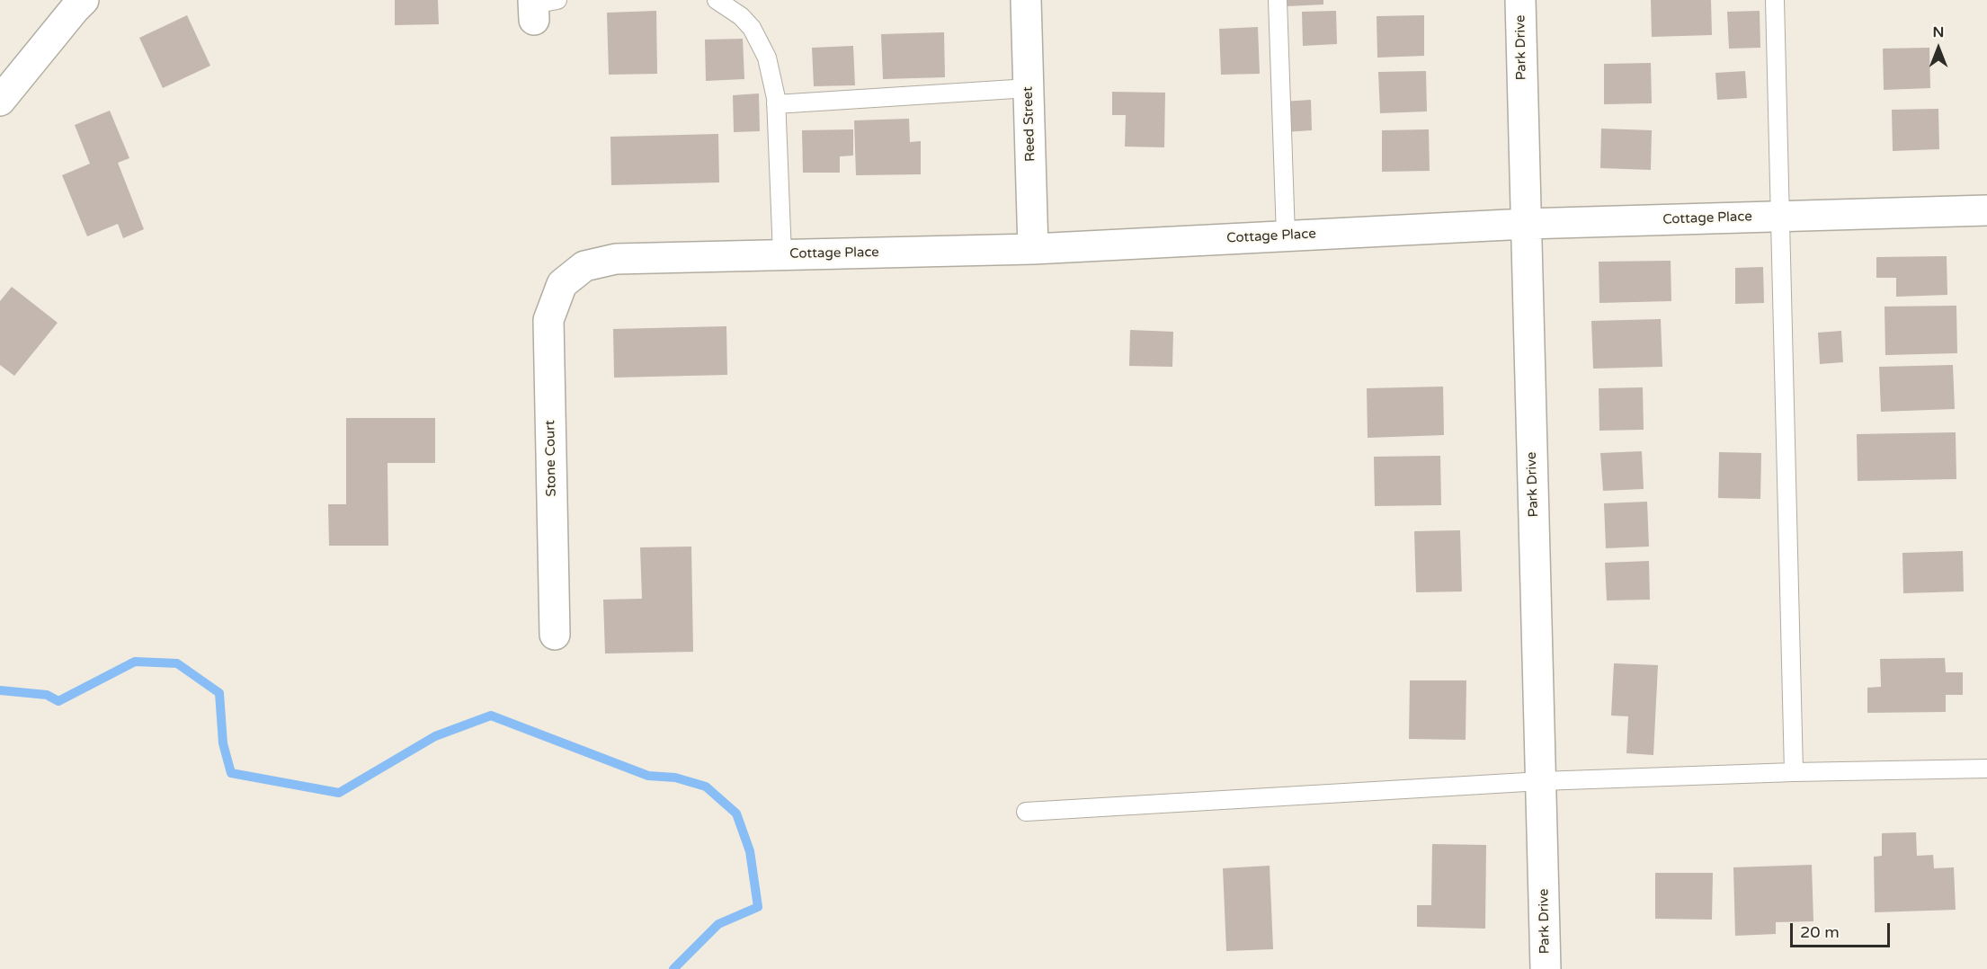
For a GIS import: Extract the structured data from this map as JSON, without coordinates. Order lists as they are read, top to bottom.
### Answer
{
  "streets": {
    "street": [
      "Park Drive",
      "Reed Street",
      "Cottage Place",
      "Stone Court"
    ]
  },
  "crossings": [
    ["Park Drive", "Cottage Place"],
    ["Reed Street", "Cottage Place"],
    ["Cottage Place", "Stone Court"]
  ],
  "scale_bar": "20 m",
  "north": "top"
}
